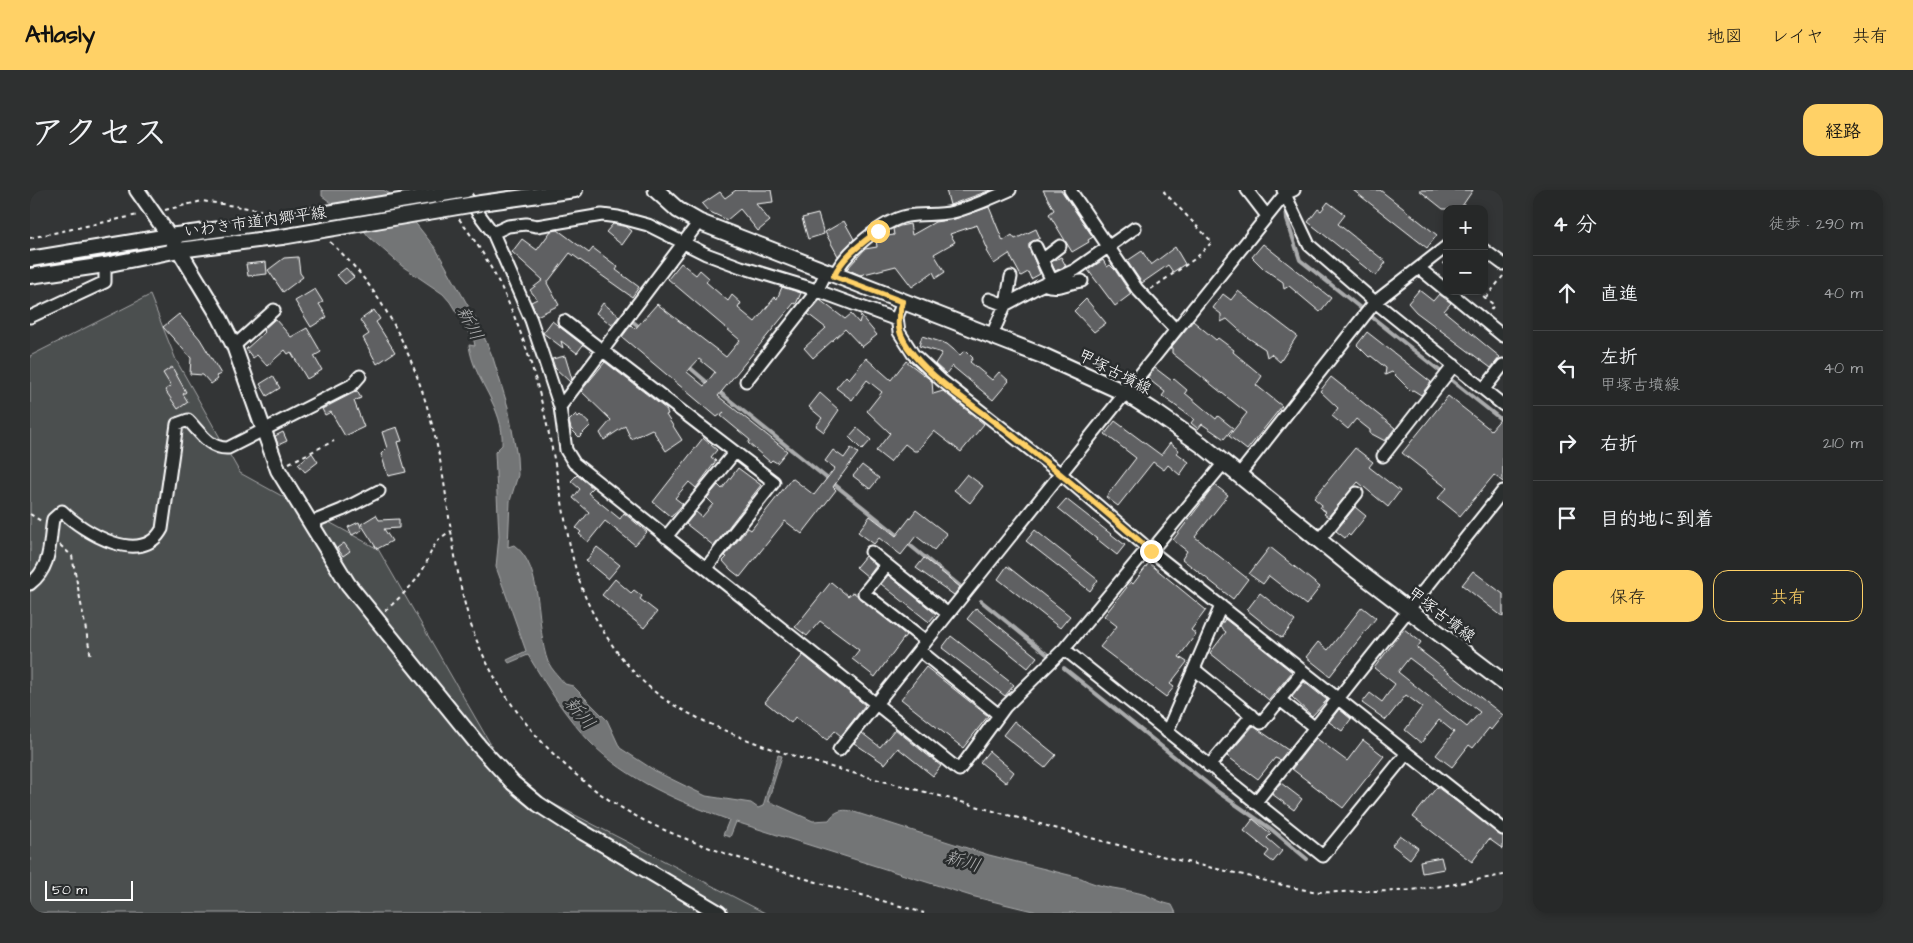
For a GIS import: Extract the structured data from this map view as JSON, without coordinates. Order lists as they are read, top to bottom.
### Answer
{
  "streets": {
    "main road": ["甲塚古墳線"],
    "street": ["いわき市道内郷平線"]
  },
  "water": ["新川"],
  "scale_bar": "50 m",
  "page": {
    "header": "Atlasly",
    "nav": ["地図", "レイヤ", "共有"],
    "title": "アクセス",
    "buttons": [
      "経路",
      ["保存", "共有"]
    ],
    "heading": ["4 分", "徒歩 · 290 m"],
    "map_buttons": ["+", "−"],
    "list": [
      ["直進", "40 m"],
      ["左折", "甲塚古墳線", "40 m"],
      ["右折", "210 m"],
      "目的地に到着"
    ],
    "scale": "50 m"
  }
}
